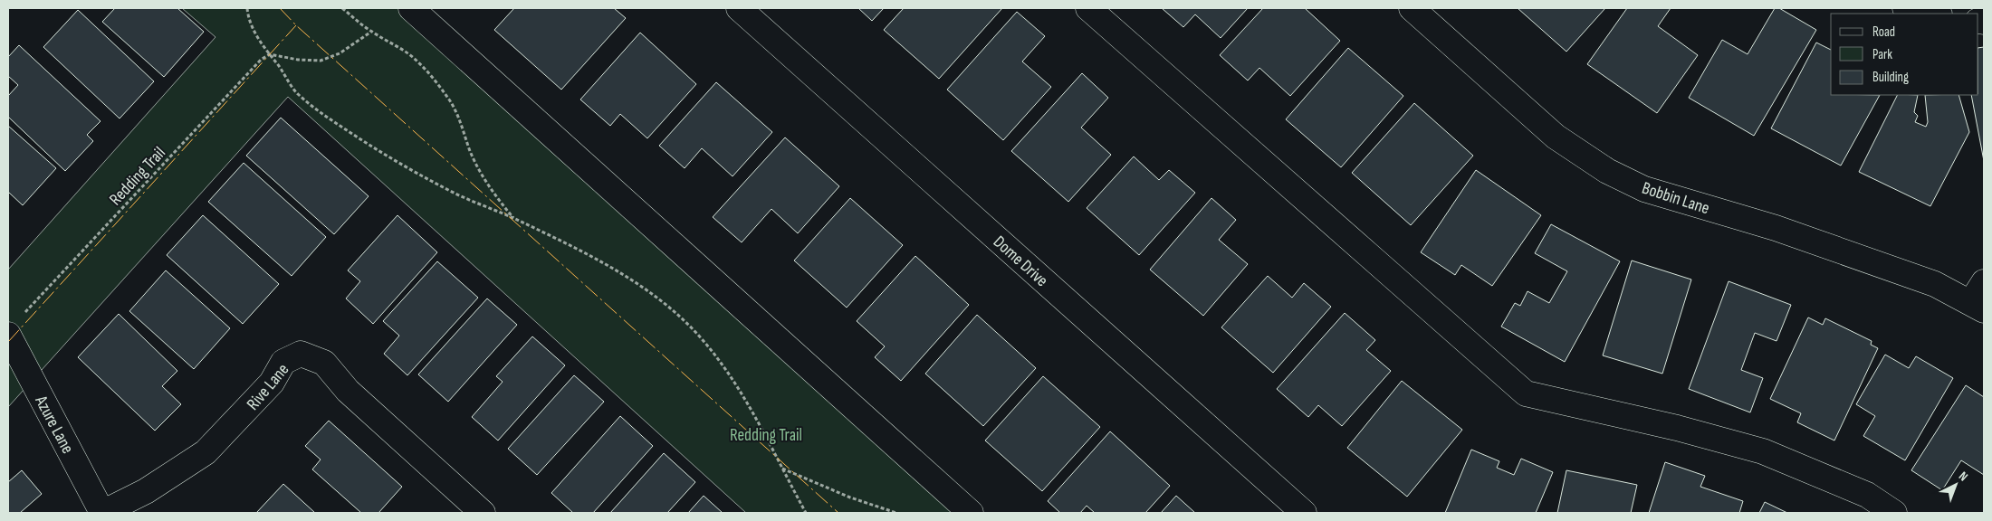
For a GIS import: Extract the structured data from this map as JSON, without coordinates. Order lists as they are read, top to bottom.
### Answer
{
  "streets": {
    "street": [
      "Bobbin Lane",
      "Dome Drive",
      "Rive Lane",
      "Azure Lane"
    ],
    "path": ["Redding Trail"]
  },
  "crossings": [
    ["Rive Lane", "Azure Lane"]
  ],
  "parks": ["Redding Trail"],
  "legend": ["Road", "Park", "Building"],
  "north": "top right"
}
